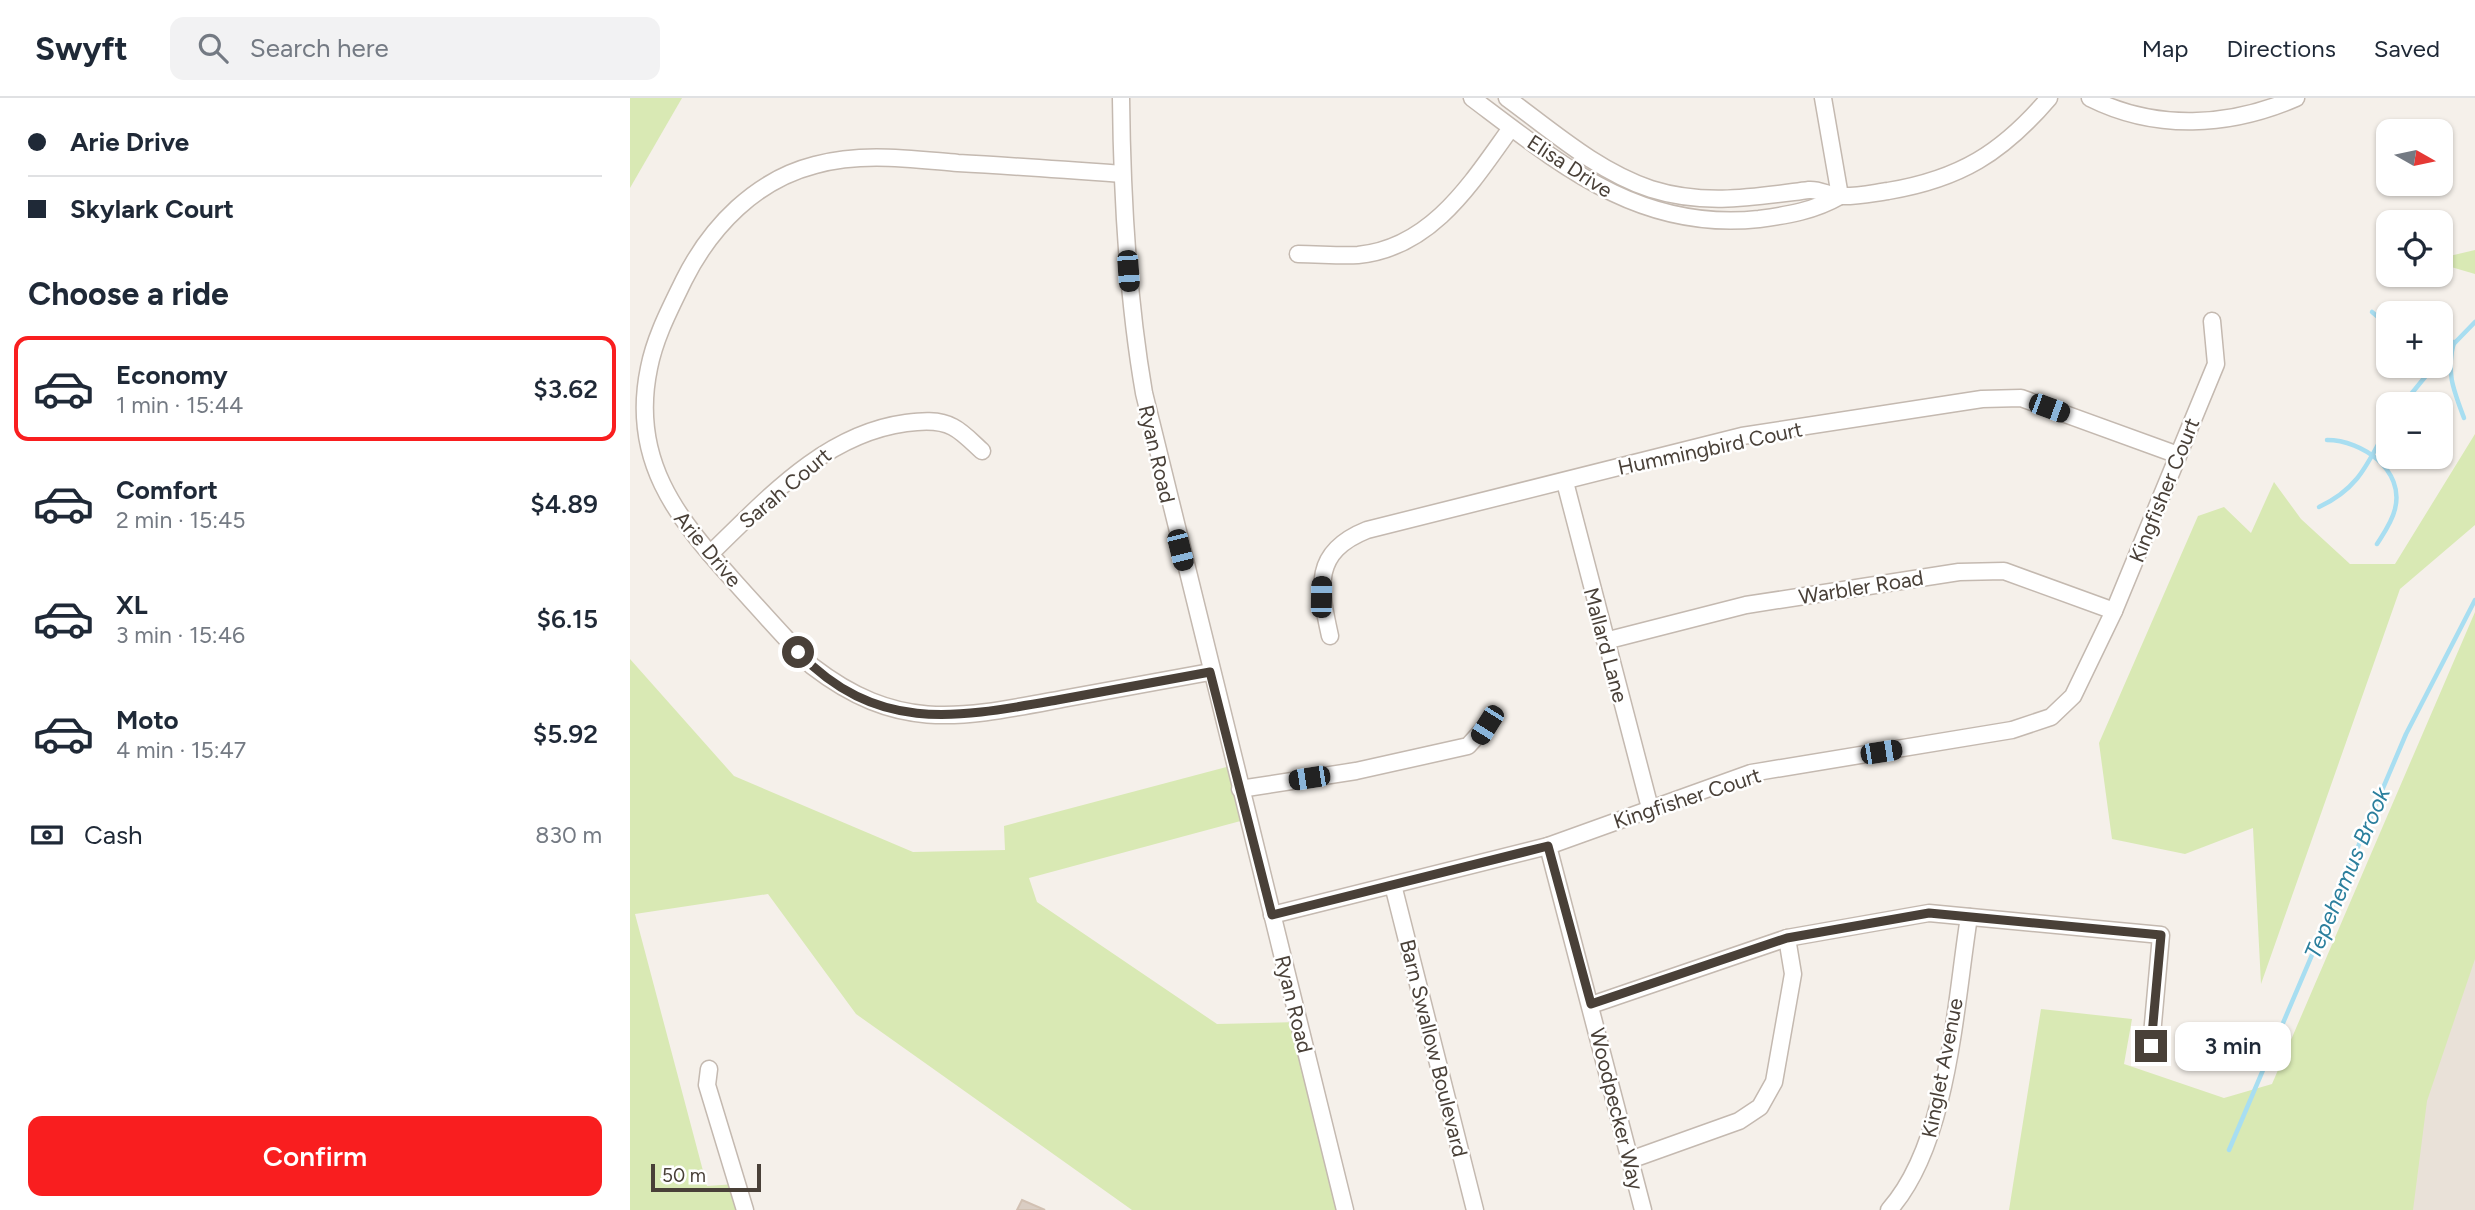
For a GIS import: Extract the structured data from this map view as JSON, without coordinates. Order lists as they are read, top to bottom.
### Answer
{
  "streets": {
    "street": [
      "Elisa Drive",
      "Hummingbird Court",
      "Ryan Road",
      "Sarah Court",
      "Kingfisher Court",
      "Arie Drive",
      "Warbler Road",
      "Mallard Lane",
      "Barn Swallow Boulevard",
      "Kinglet Avenue",
      "Woodpecker Way"
    ]
  },
  "crossings": [
    ["Hummingbird Court", "Kingfisher Court"],
    ["Hummingbird Court", "Mallard Lane"],
    ["Ryan Road", "Kingfisher Court"],
    ["Ryan Road", "Arie Drive"],
    ["Sarah Court", "Arie Drive"],
    ["Kingfisher Court", "Warbler Road"],
    ["Kingfisher Court", "Mallard Lane"],
    ["Kingfisher Court", "Barn Swallow Boulevard"],
    ["Kingfisher Court", "Woodpecker Way"],
    ["Warbler Road", "Mallard Lane"]
  ],
  "water": ["Tepehemus Brook"],
  "scale_bar": "50 m",
  "north": "right",
  "page": {
    "header": "Swyft",
    "search": "Search here",
    "nav": ["Map", "Directions", "Saved"],
    "banner": ["Arie Drive", "Skylark Court"],
    "map_buttons": ["+", "−"],
    "heading": "Choose a ride",
    "list": [
      {
        "name": "Economy",
        "note": "1 min · 15:44",
        "value": "$3.62"
      },
      {
        "name": "Comfort",
        "note": "2 min · 15:45",
        "value": "$4.89"
      },
      {
        "name": "XL",
        "note": "3 min · 15:46",
        "value": "$6.15"
      },
      {
        "name": "Moto",
        "note": "4 min · 15:47",
        "value": "$5.92"
      }
    ],
    "pay": ["Cash", "830 m"],
    "bubble": "3 min",
    "buttons": "Confirm",
    "scale": "50 m"
  }
}
